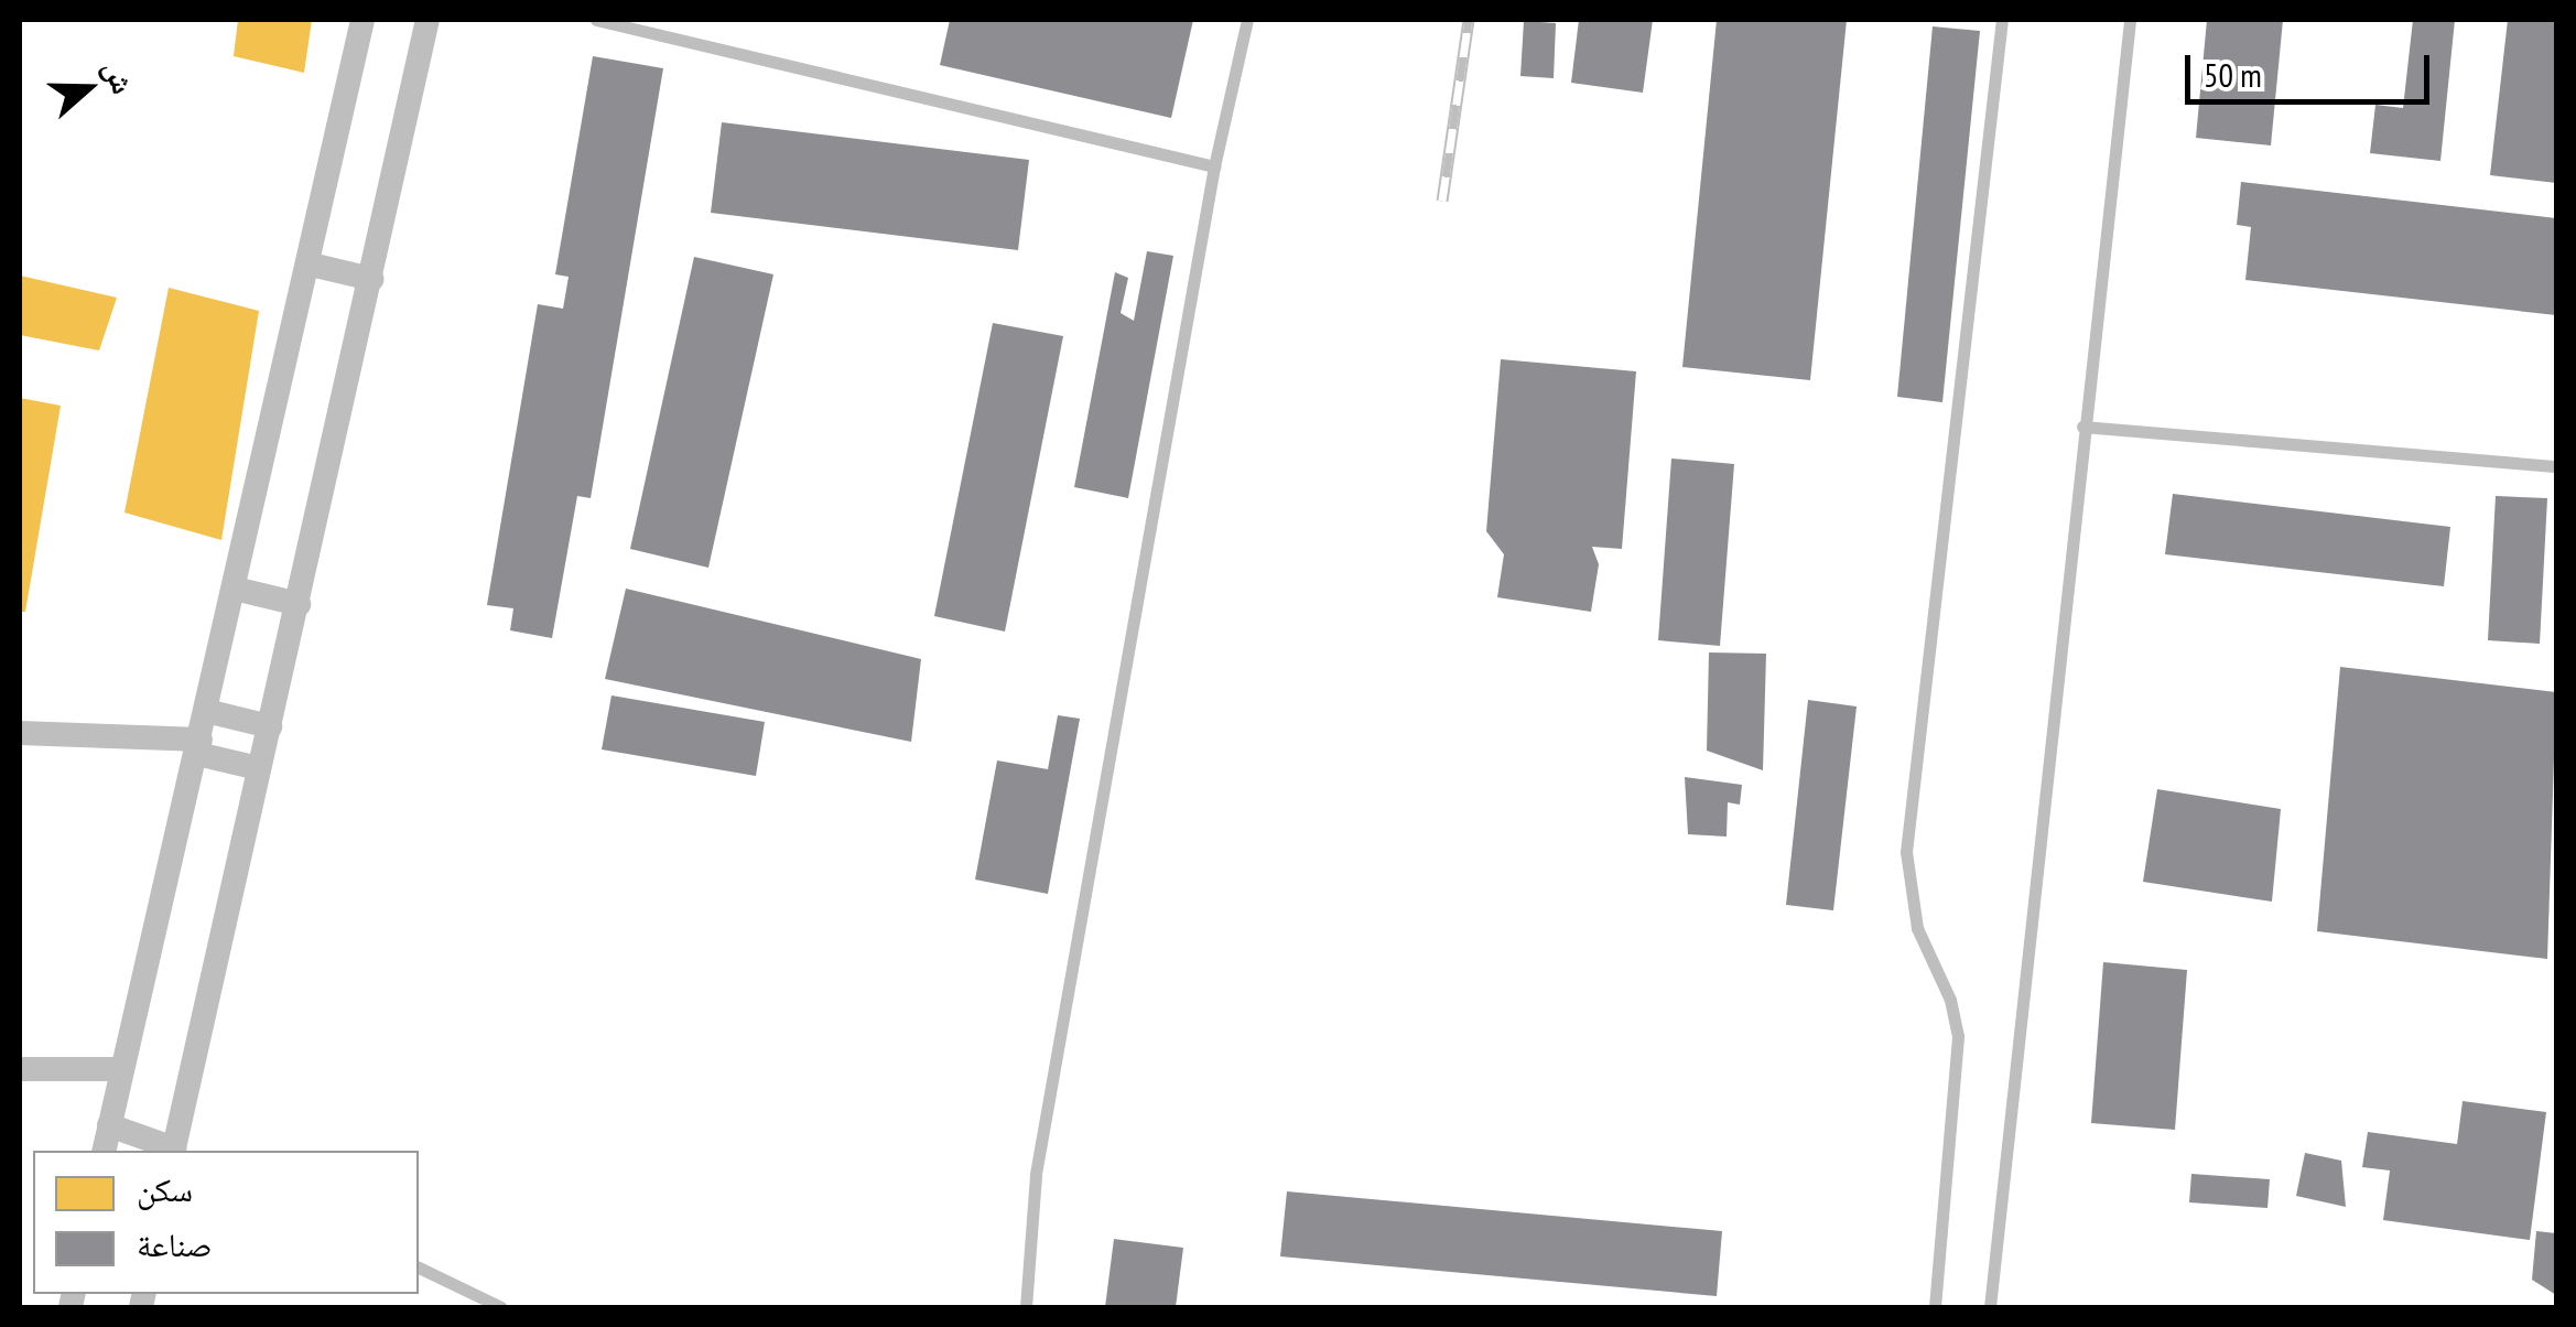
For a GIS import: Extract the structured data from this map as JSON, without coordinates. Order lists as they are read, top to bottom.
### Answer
{
  "legend": ["سكن", "صناعة"],
  "scale_bar": "50 m",
  "north": "right"
}
